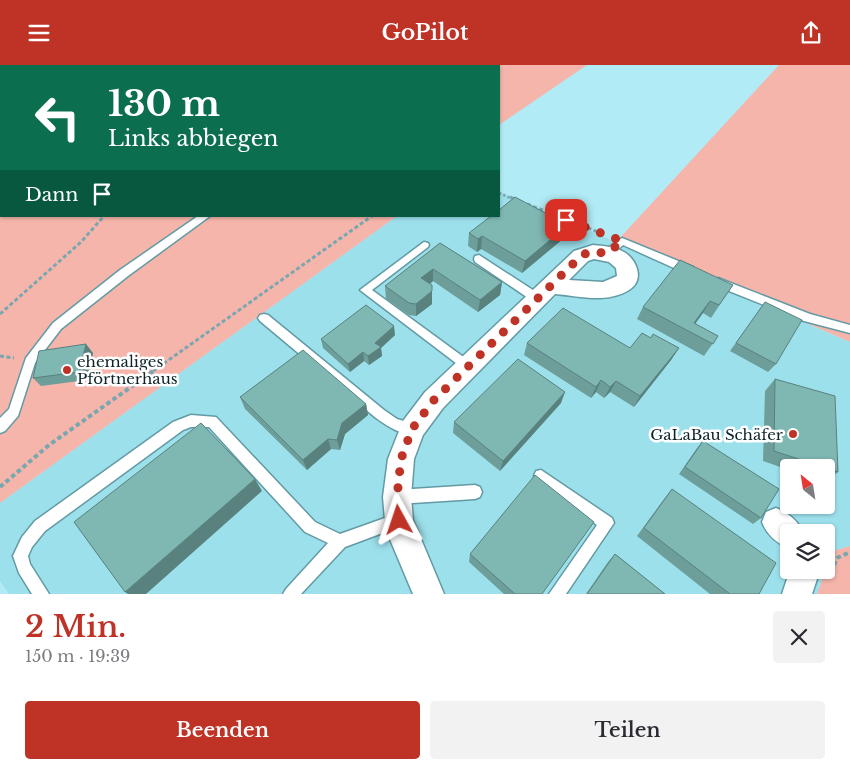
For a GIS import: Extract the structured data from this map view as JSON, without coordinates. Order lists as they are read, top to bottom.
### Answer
{
  "places": ["ehemaliges Pförtnerhaus", "GaLaBau Schäfer"],
  "north": "top left",
  "page": {
    "header": "GoPilot",
    "turn": ["130 m", "Links abbiegen"],
    "then": "Dann",
    "heading": ["2 Min.", "150 m · 19:39"],
    "buttons": ["Beenden", "Teilen"]
  }
}
